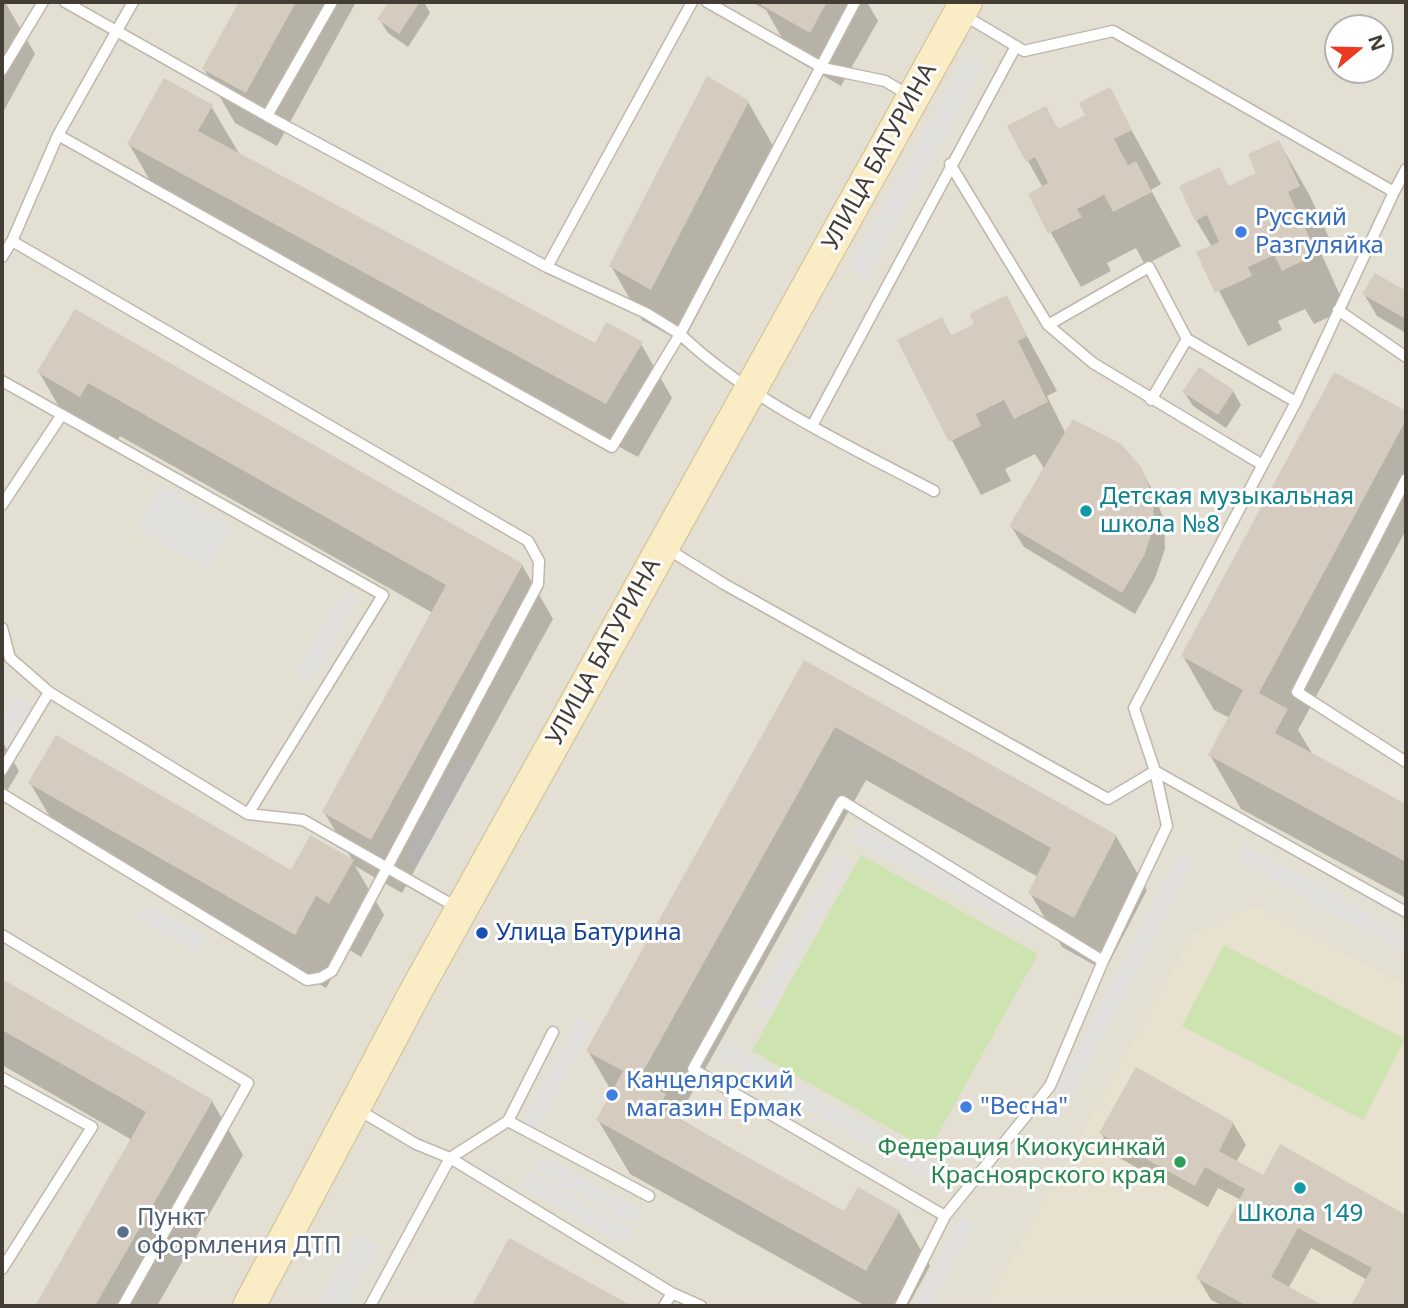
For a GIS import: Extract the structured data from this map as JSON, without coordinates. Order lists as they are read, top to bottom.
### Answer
{
  "streets": {
    "street": ["УЛИЦА БАТУРИНА"]
  },
  "places": [
    "Русский Разгуляйка",
    "Детская музыкальная школа №8",
    "Улица Батурина",
    "Канцелярский магазин Ермак",
    "\"Весна\"",
    "Федерация Киокусинкай Красноярского края",
    "Школа 149",
    "Пункт оформления ДТП"
  ],
  "north": "right"
}
